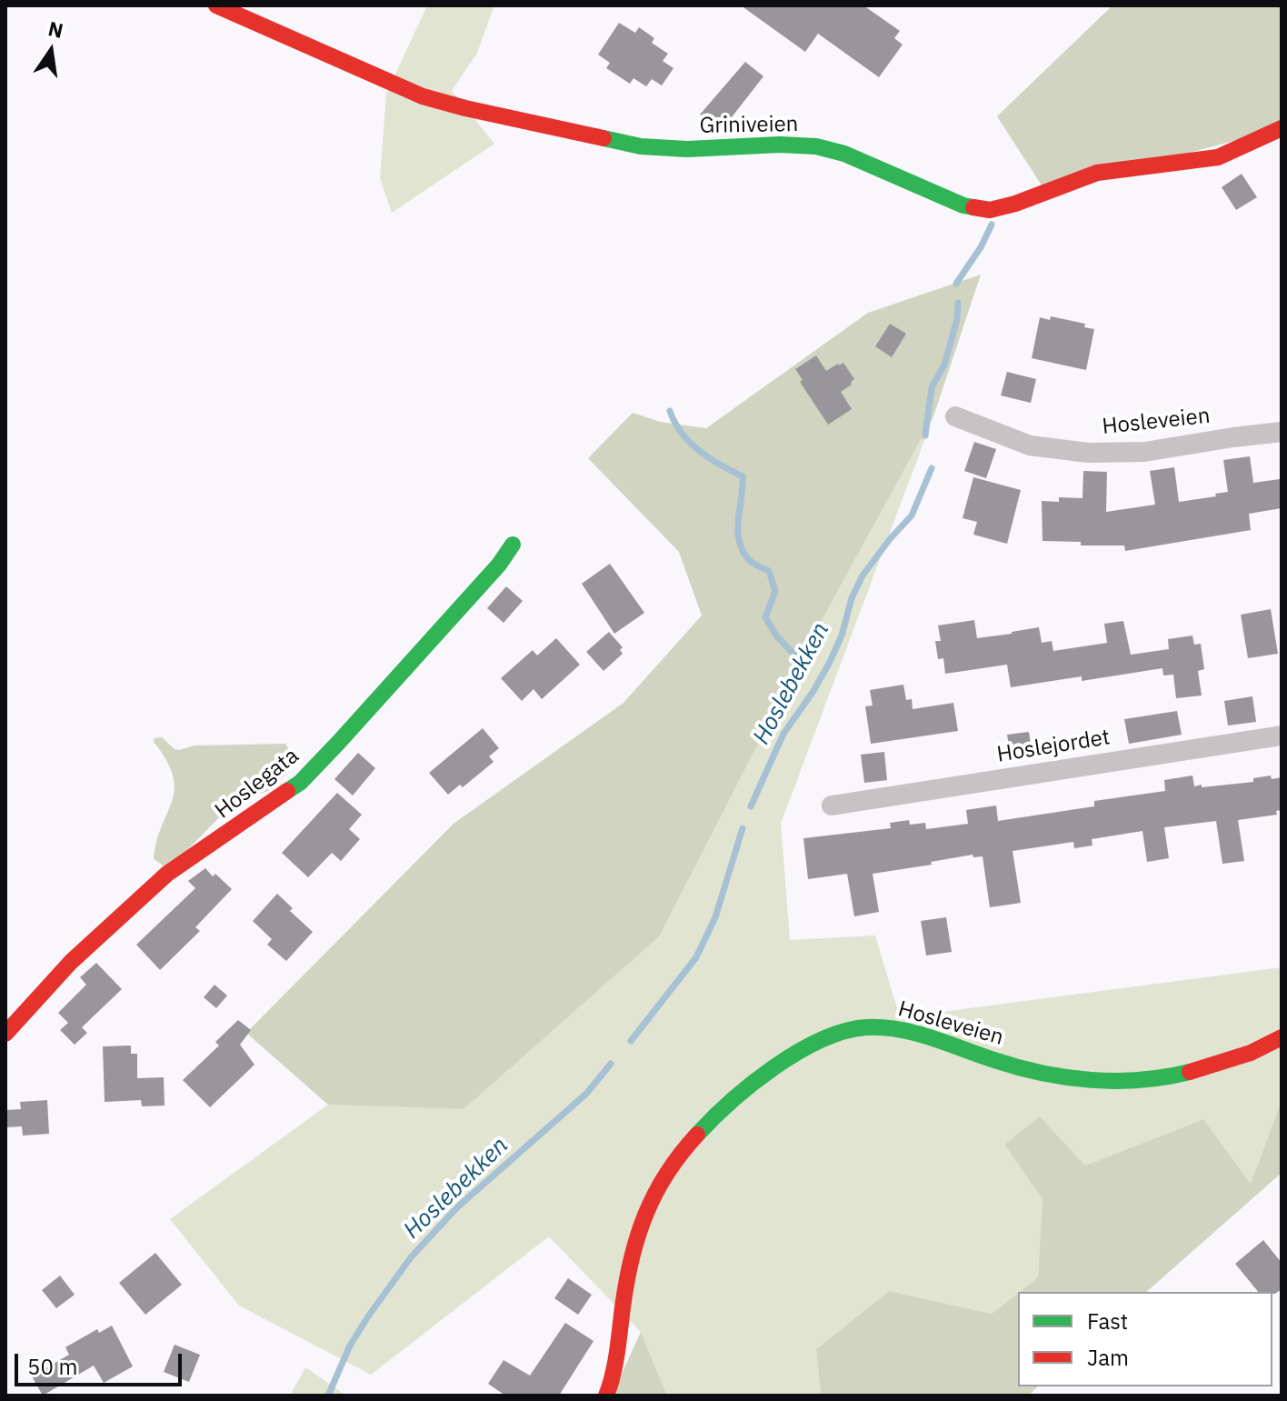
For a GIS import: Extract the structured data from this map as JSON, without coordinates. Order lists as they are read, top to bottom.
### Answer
{
  "streets": {
    "street": [
      "Griniveien",
      "Hosleveien",
      "Hoslejordet",
      "Hoslegata"
    ]
  },
  "water": ["Hoslebekken"],
  "legend": ["Fast", "Jam"],
  "scale_bar": "50 m",
  "north": "top"
}
